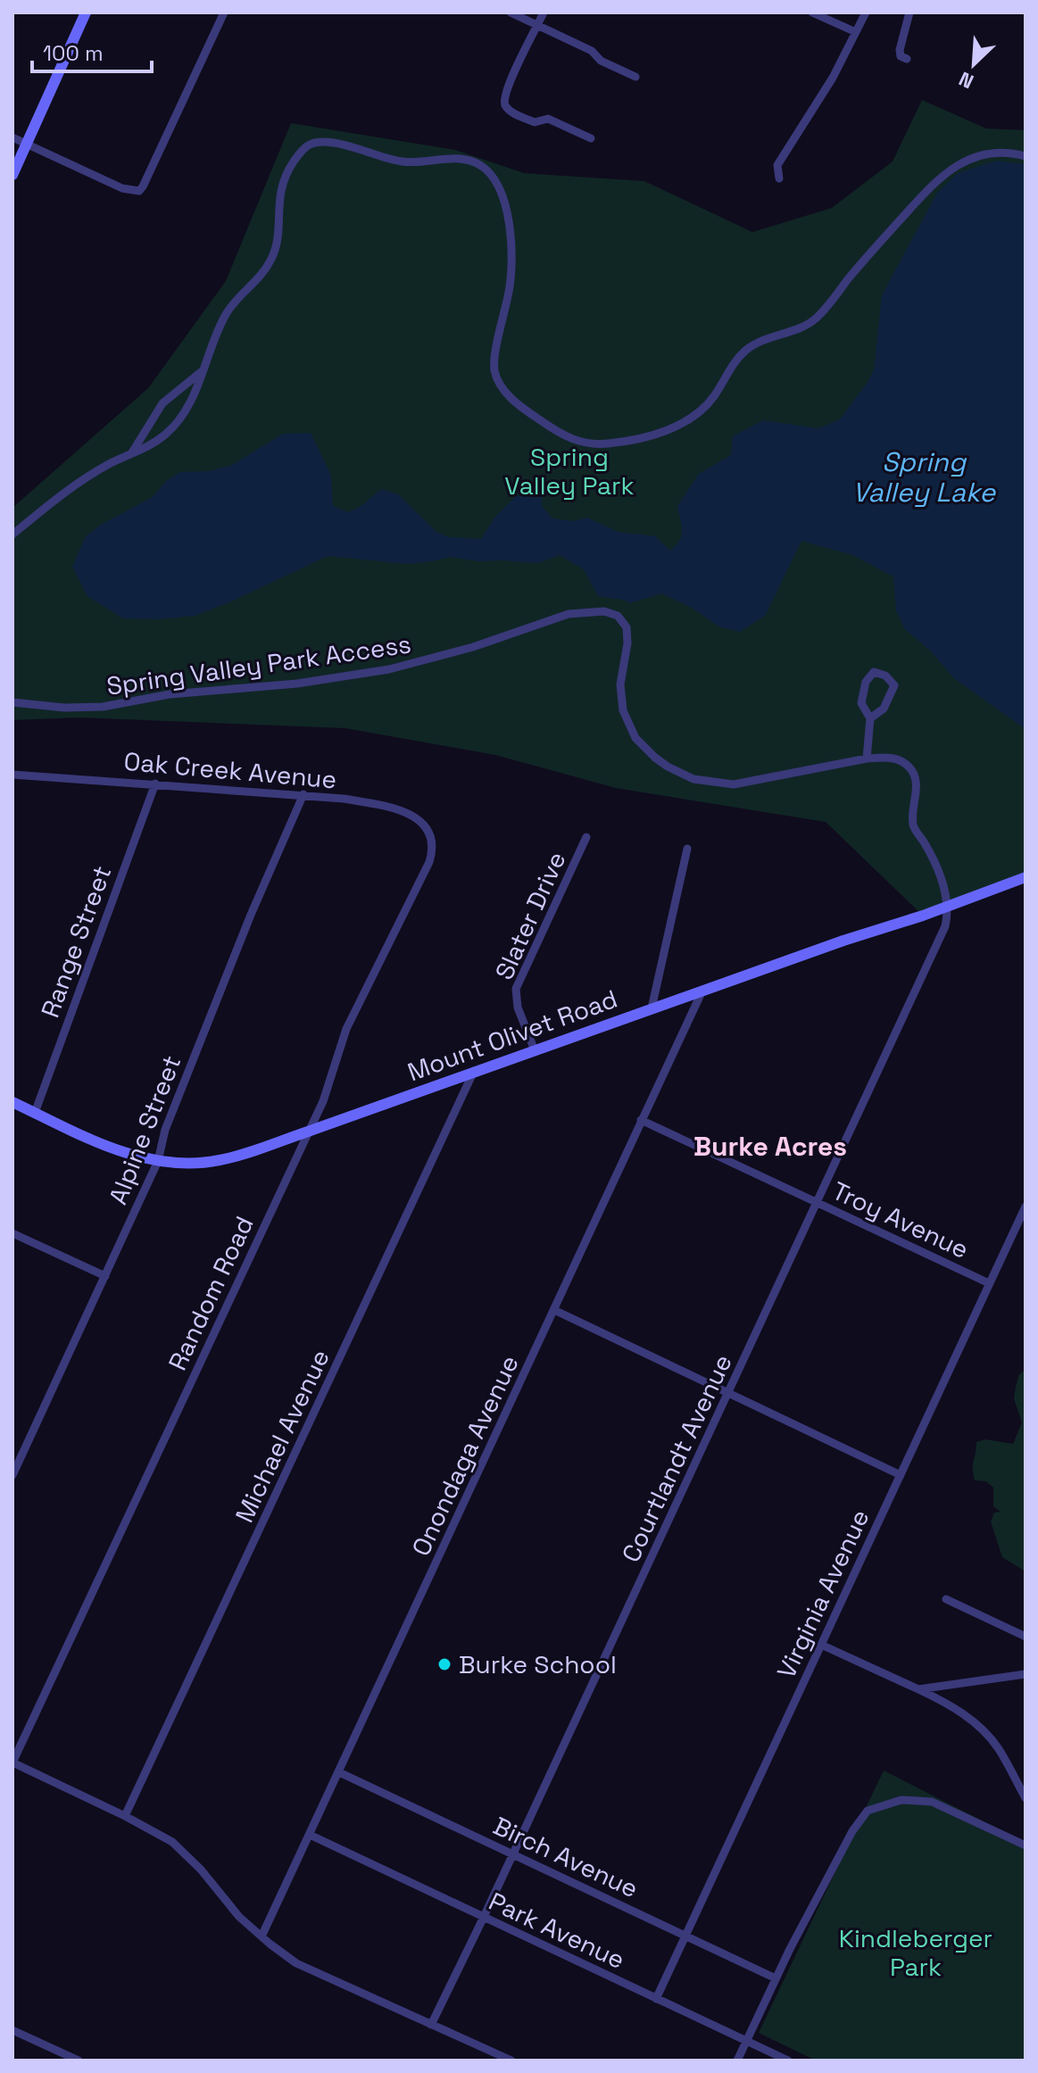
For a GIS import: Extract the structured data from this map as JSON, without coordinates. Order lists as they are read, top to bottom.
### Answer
{
  "streets": {
    "street": [
      "Spring Valley Park Access",
      "Oak Creek Avenue",
      "Slater Drive",
      "Range Street",
      "Mount Olivet Road",
      "Alpine Street",
      "Troy Avenue",
      "Random Road",
      "Michael Avenue",
      "Onondaga Avenue",
      "Courtlandt Avenue",
      "Virginia Avenue",
      "Birch Avenue",
      "Park Avenue"
    ]
  },
  "crossings": [
    ["Spring Valley Park Access", "Mount Olivet Road"],
    ["Spring Valley Park Access", "Courtlandt Avenue"],
    ["Oak Creek Avenue", "Range Street"],
    ["Oak Creek Avenue", "Alpine Street"],
    ["Oak Creek Avenue", "Random Road"],
    ["Slater Drive", "Mount Olivet Road"],
    ["Range Street", "Mount Olivet Road"],
    ["Mount Olivet Road", "Alpine Street"],
    ["Mount Olivet Road", "Random Road"],
    ["Mount Olivet Road", "Michael Avenue"],
    ["Mount Olivet Road", "Onondaga Avenue"],
    ["Mount Olivet Road", "Courtlandt Avenue"],
    ["Troy Avenue", "Onondaga Avenue"],
    ["Troy Avenue", "Courtlandt Avenue"],
    ["Troy Avenue", "Virginia Avenue"],
    ["Onondaga Avenue", "Birch Avenue"],
    ["Onondaga Avenue", "Park Avenue"],
    ["Courtlandt Avenue", "Birch Avenue"],
    ["Courtlandt Avenue", "Park Avenue"],
    ["Virginia Avenue", "Birch Avenue"],
    ["Virginia Avenue", "Park Avenue"]
  ],
  "districts": ["Burke Acres"],
  "water": ["Spring Valley Lake"],
  "parks": ["Spring Valley Park", "Kindleberger Park"],
  "places": ["Burke School"],
  "scale_bar": "100 m",
  "north": "bottom left"
}
